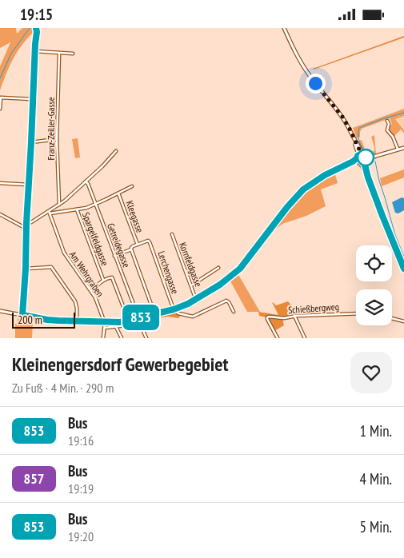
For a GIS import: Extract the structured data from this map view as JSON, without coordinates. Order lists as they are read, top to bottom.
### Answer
{
  "streets": {
    "street": [
      "Franz-Zeiller-Gasse",
      "Kleegasse",
      "Spargelfeldgasse",
      "Getreidegasse",
      "Kornfeldgasse",
      "Lerchengasse",
      "Am Wehrgraben",
      "Schießbergweg"
    ]
  },
  "crossings": [
    ["Kleegasse", "Spargelfeldgasse"],
    ["Kleegasse", "Lerchengasse"],
    ["Spargelfeldgasse", "Getreidegasse"],
    ["Spargelfeldgasse", "Am Wehrgraben"]
  ],
  "lines": ["bus line 853"],
  "scale_bar": "200 m",
  "page": {
    "status": "19:15",
    "on_map": "853",
    "scale": "200 m",
    "heading": ["Kleinengersdorf Gewerbegebiet", "Zu Fuß · 4 Min. · 290 m"],
    "list": [
      {
        "mark": "853",
        "name": "Bus",
        "note": "19:16",
        "value": "1 Min."
      },
      {
        "mark": "857",
        "name": "Bus",
        "note": "19:19",
        "value": "4 Min."
      },
      {
        "mark": "853",
        "name": "Bus",
        "note": "19:20",
        "value": "5 Min."
      }
    ]
  }
}
